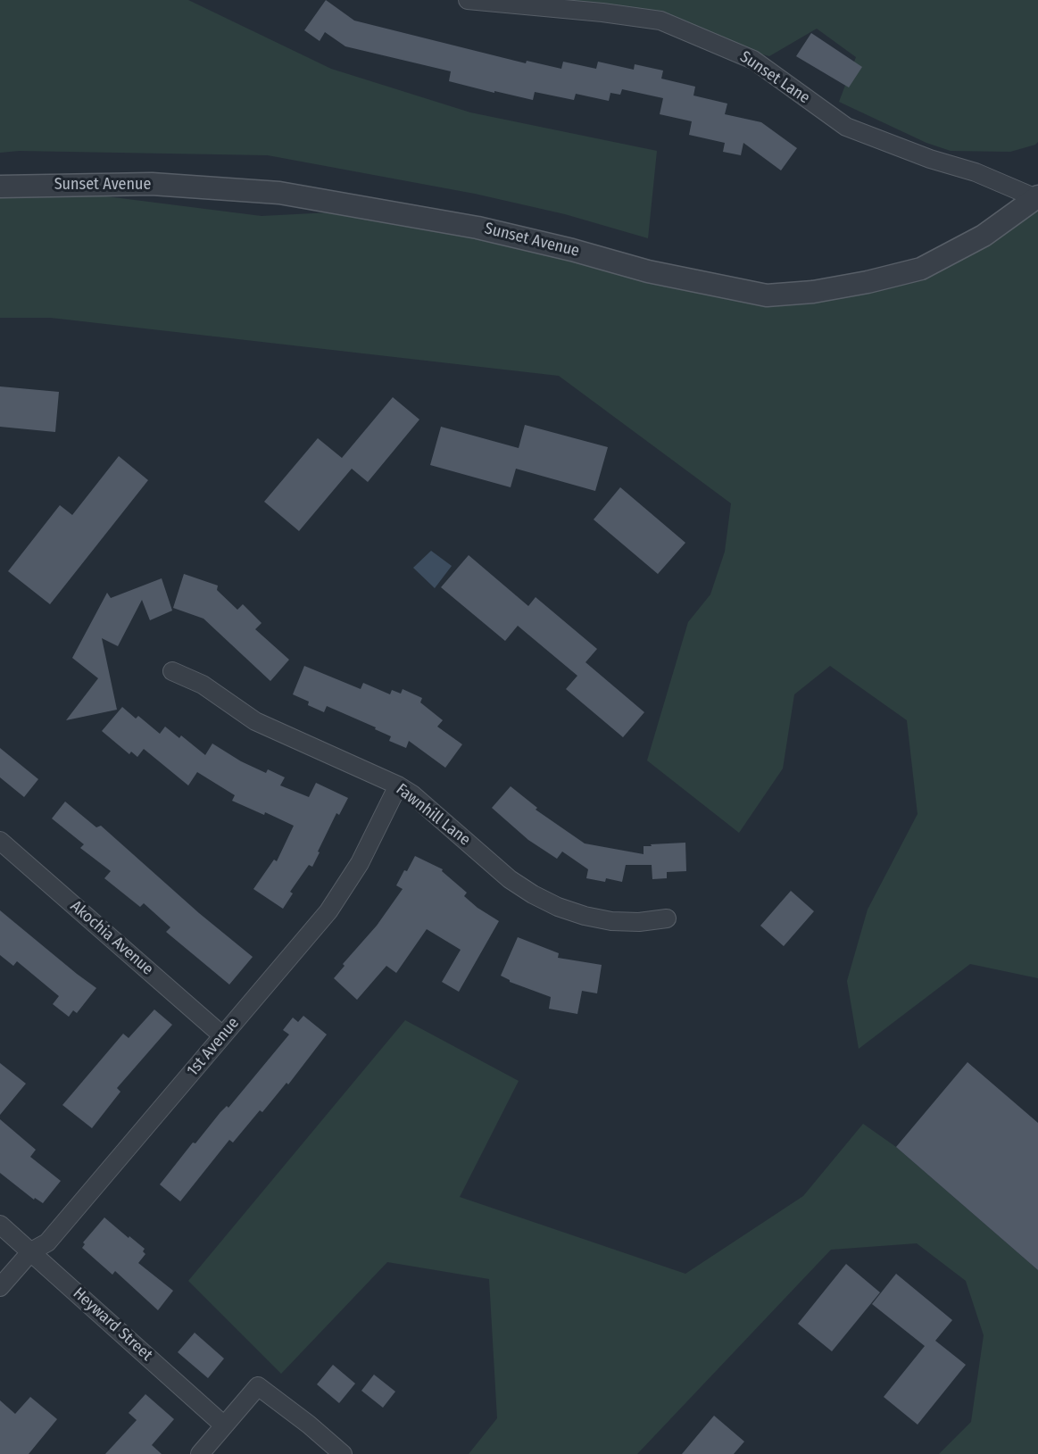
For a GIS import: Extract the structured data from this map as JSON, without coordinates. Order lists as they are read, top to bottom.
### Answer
{
  "streets": {
    "street": [
      "Sunset Lane",
      "Sunset Avenue",
      "Fawnhill Lane",
      "Akochia Avenue",
      "1st Avenue",
      "Heyward Street"
    ]
  },
  "crossings": [
    ["Sunset Lane", "Sunset Avenue"],
    ["Fawnhill Lane", "1st Avenue"],
    ["Akochia Avenue", "1st Avenue"],
    ["1st Avenue", "Heyward Street"]
  ]
}
